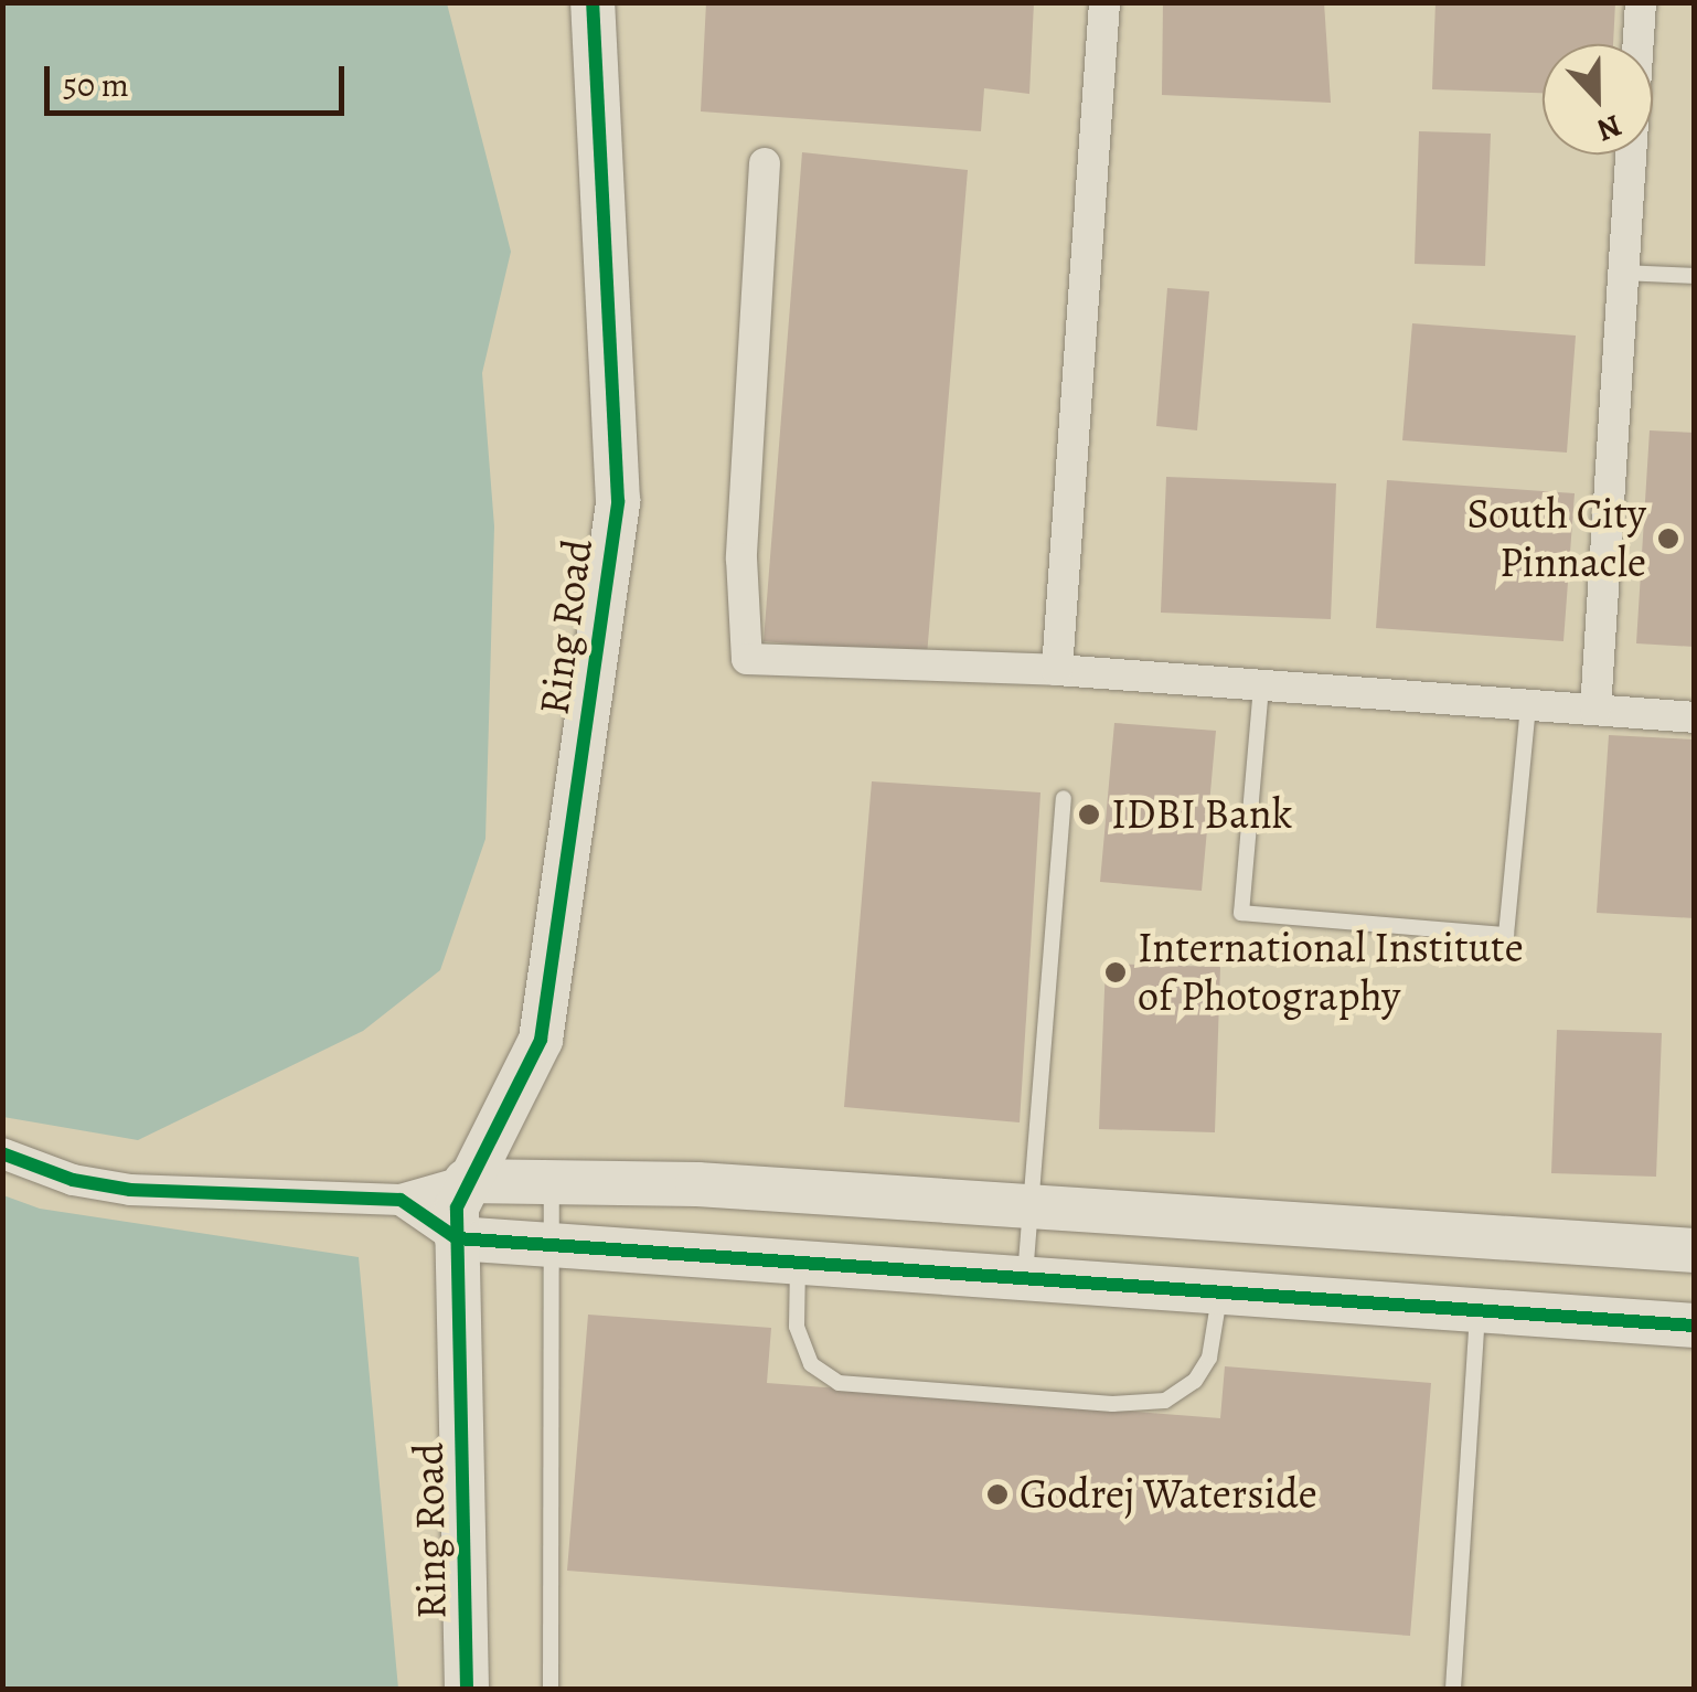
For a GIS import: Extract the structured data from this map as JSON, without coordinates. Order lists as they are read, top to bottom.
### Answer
{
  "streets": {
    "street": ["Ring Road"]
  },
  "places": [
    "South City Pinnacle",
    "IDBI Bank",
    "International Institute of Photography",
    "Godrej Waterside"
  ],
  "scale_bar": "50 m",
  "north": "bottom"
}
